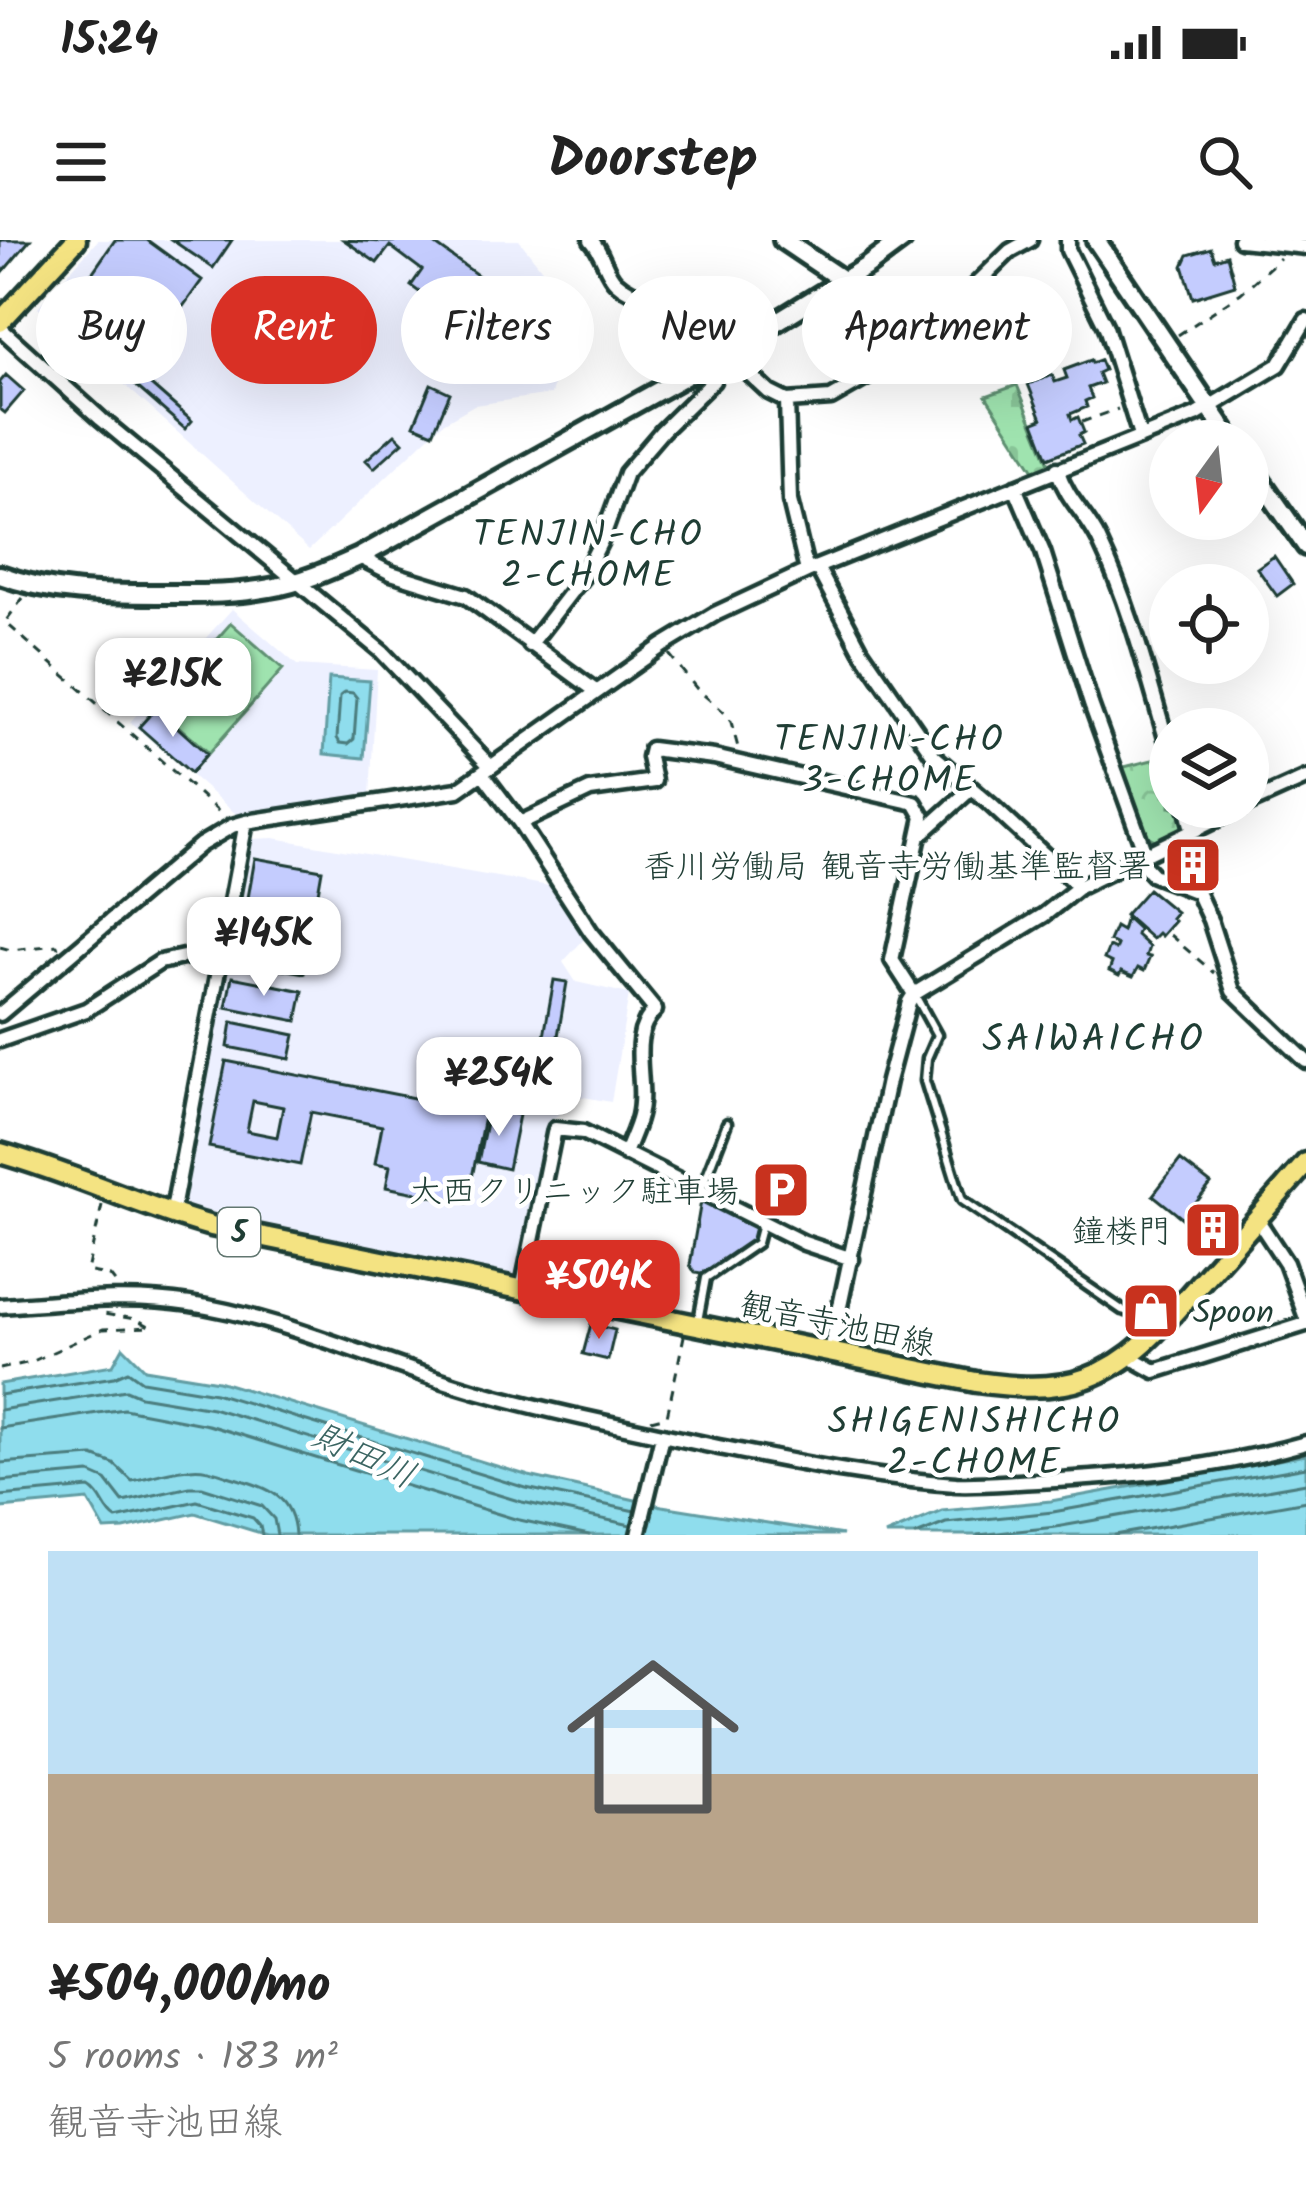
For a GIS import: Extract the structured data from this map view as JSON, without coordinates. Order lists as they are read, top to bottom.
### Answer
{
  "streets": {
    "main road": ["5", "観音寺池田線"]
  },
  "districts": [
    "TENJIN-CHO 2-CHOME",
    "TENJIN-CHO 3-CHOME",
    "SAIWAICHO",
    "SHIGENISHICHO 2-CHOME"
  ],
  "water": ["財田川"],
  "places": {
    "building": ["香川労働局 観音寺労働基準監督署", "鐘楼門"],
    "parking": ["大西クリニック駐車場"],
    "shop": ["Spoon"]
  },
  "north": "bottom",
  "page": {
    "status": "15:24",
    "header": "Doorstep",
    "chip": [
      "Buy",
      "Rent",
      "Filters",
      "New",
      "Apartment"
    ],
    "price": [
      "¥215K",
      "¥145K",
      "¥254K",
      "¥504K"
    ],
    "list": [
      {
        "name": "¥504,000/mo",
        "note": "5 rooms · 183 m² · 観音寺池田線"
      }
    ]
  }
}
